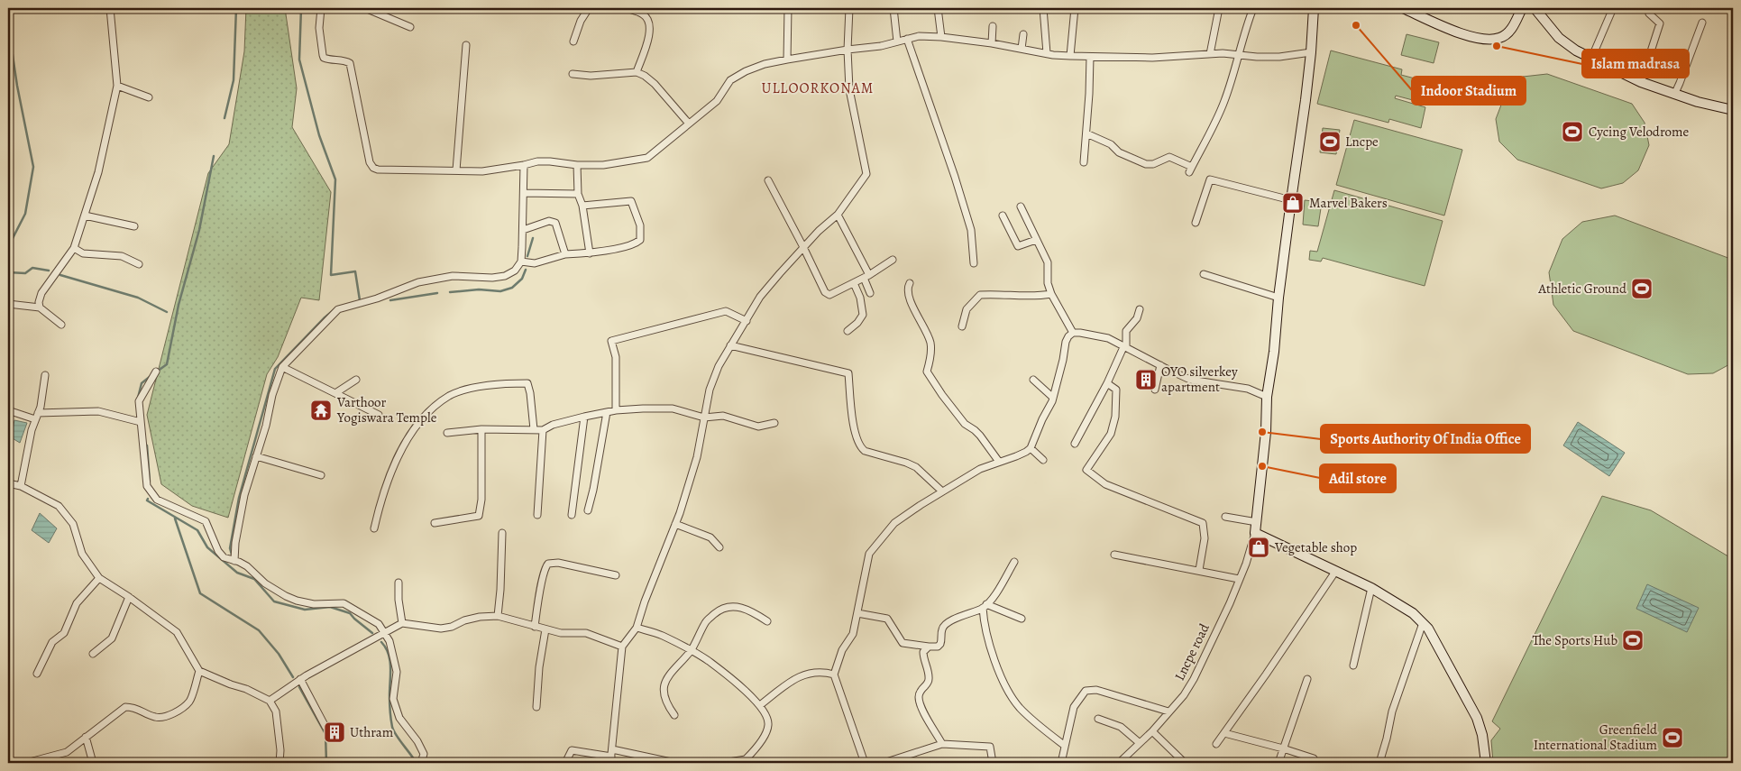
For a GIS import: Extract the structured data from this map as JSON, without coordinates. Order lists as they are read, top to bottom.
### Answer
{
  "streets": {
    "street": ["Lncpe road"]
  },
  "districts": ["ULLOORKONAM"],
  "places": {
    "other": [
      "Indoor Stadium",
      "Islam madrasa",
      "Sports Authority Of India Office",
      "Adil store"
    ],
    "sports": [
      "Cycing Velodrome",
      "Lncpe",
      "Athletic Ground",
      "The Sports Hub",
      "Greenfield International Stadium"
    ],
    "shop": ["Marvel Bakers", "Vegetable shop"],
    "building": ["OYO silverkey apartment", "Uthram"],
    "temple": ["Varthoor Yogiswara Temple"]
  }
}
